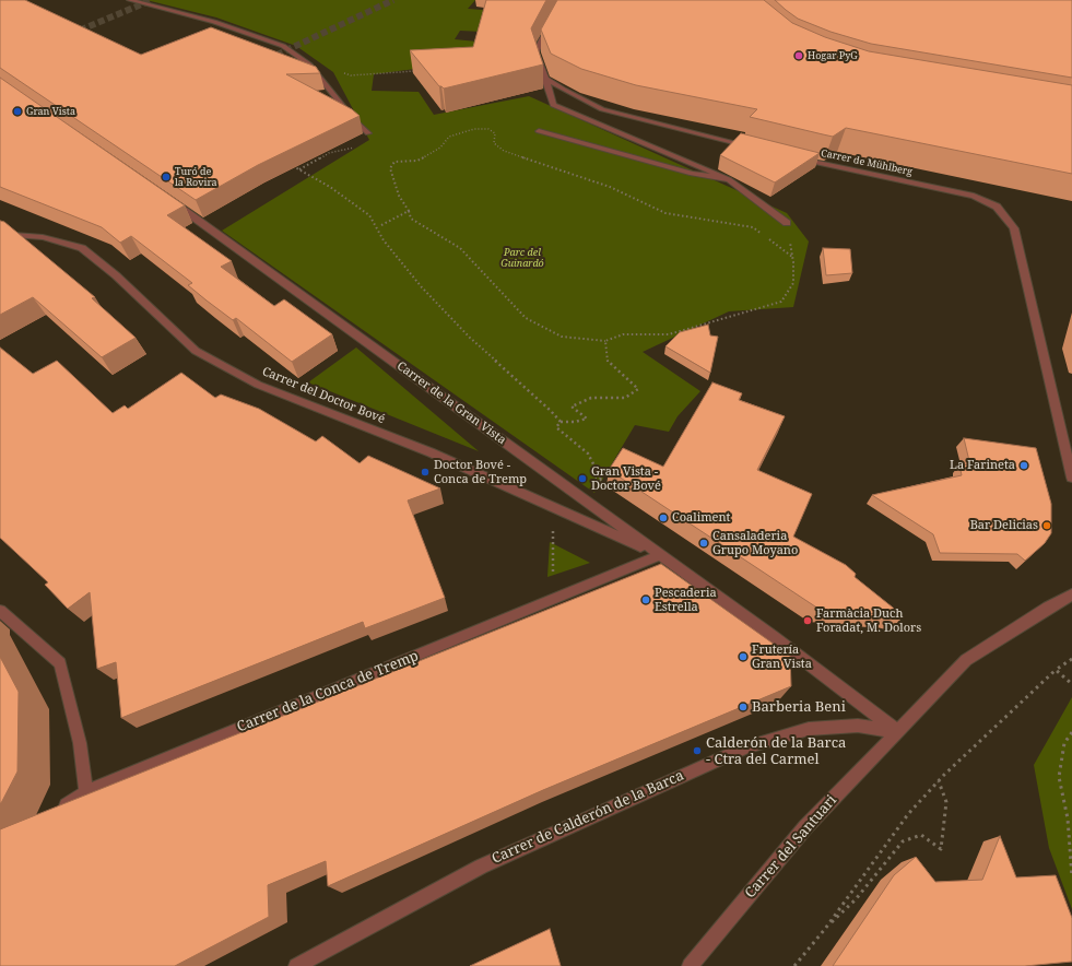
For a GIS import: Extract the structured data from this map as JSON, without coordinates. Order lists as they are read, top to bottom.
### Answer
{
  "streets": {
    "street": [
      "Carrer de Mühlberg",
      "Carrer del Doctor Bové",
      "Carrer de la Gran Vista",
      "Carrer de la Conca de Tremp",
      "Carrer de Calderón de la Barca",
      "Carrer del Santuari"
    ]
  },
  "crossings": [
    ["Carrer del Doctor Bové", "Carrer de la Gran Vista"],
    ["Carrer del Doctor Bové", "Carrer de la Conca de Tremp"],
    ["Carrer de la Gran Vista", "Carrer de la Conca de Tremp"],
    ["Carrer de la Gran Vista", "Carrer de Calderón de la Barca"],
    ["Carrer de la Gran Vista", "Carrer del Santuari"],
    ["Carrer de Calderón de la Barca", "Carrer del Santuari"]
  ],
  "parks": ["Parc del Guinardó"],
  "places": [
    "Hogar PyG",
    "Gran Vista",
    "Turó de la Rovira",
    "La Farineta",
    "Doctor Bové - Conca de Tremp",
    "Gran Vista - Doctor Bové",
    "Coaliment",
    "Bar Delicias",
    "Cansaladeria Grupo Moyano",
    "Pescaderia Estrella",
    "Farmàcia Duch Foradat, M. Dolors",
    "Frutería Gran Vista",
    "Barberia Beni",
    "Calderón de la Barca - Ctra del Carmel"
  ]
}
